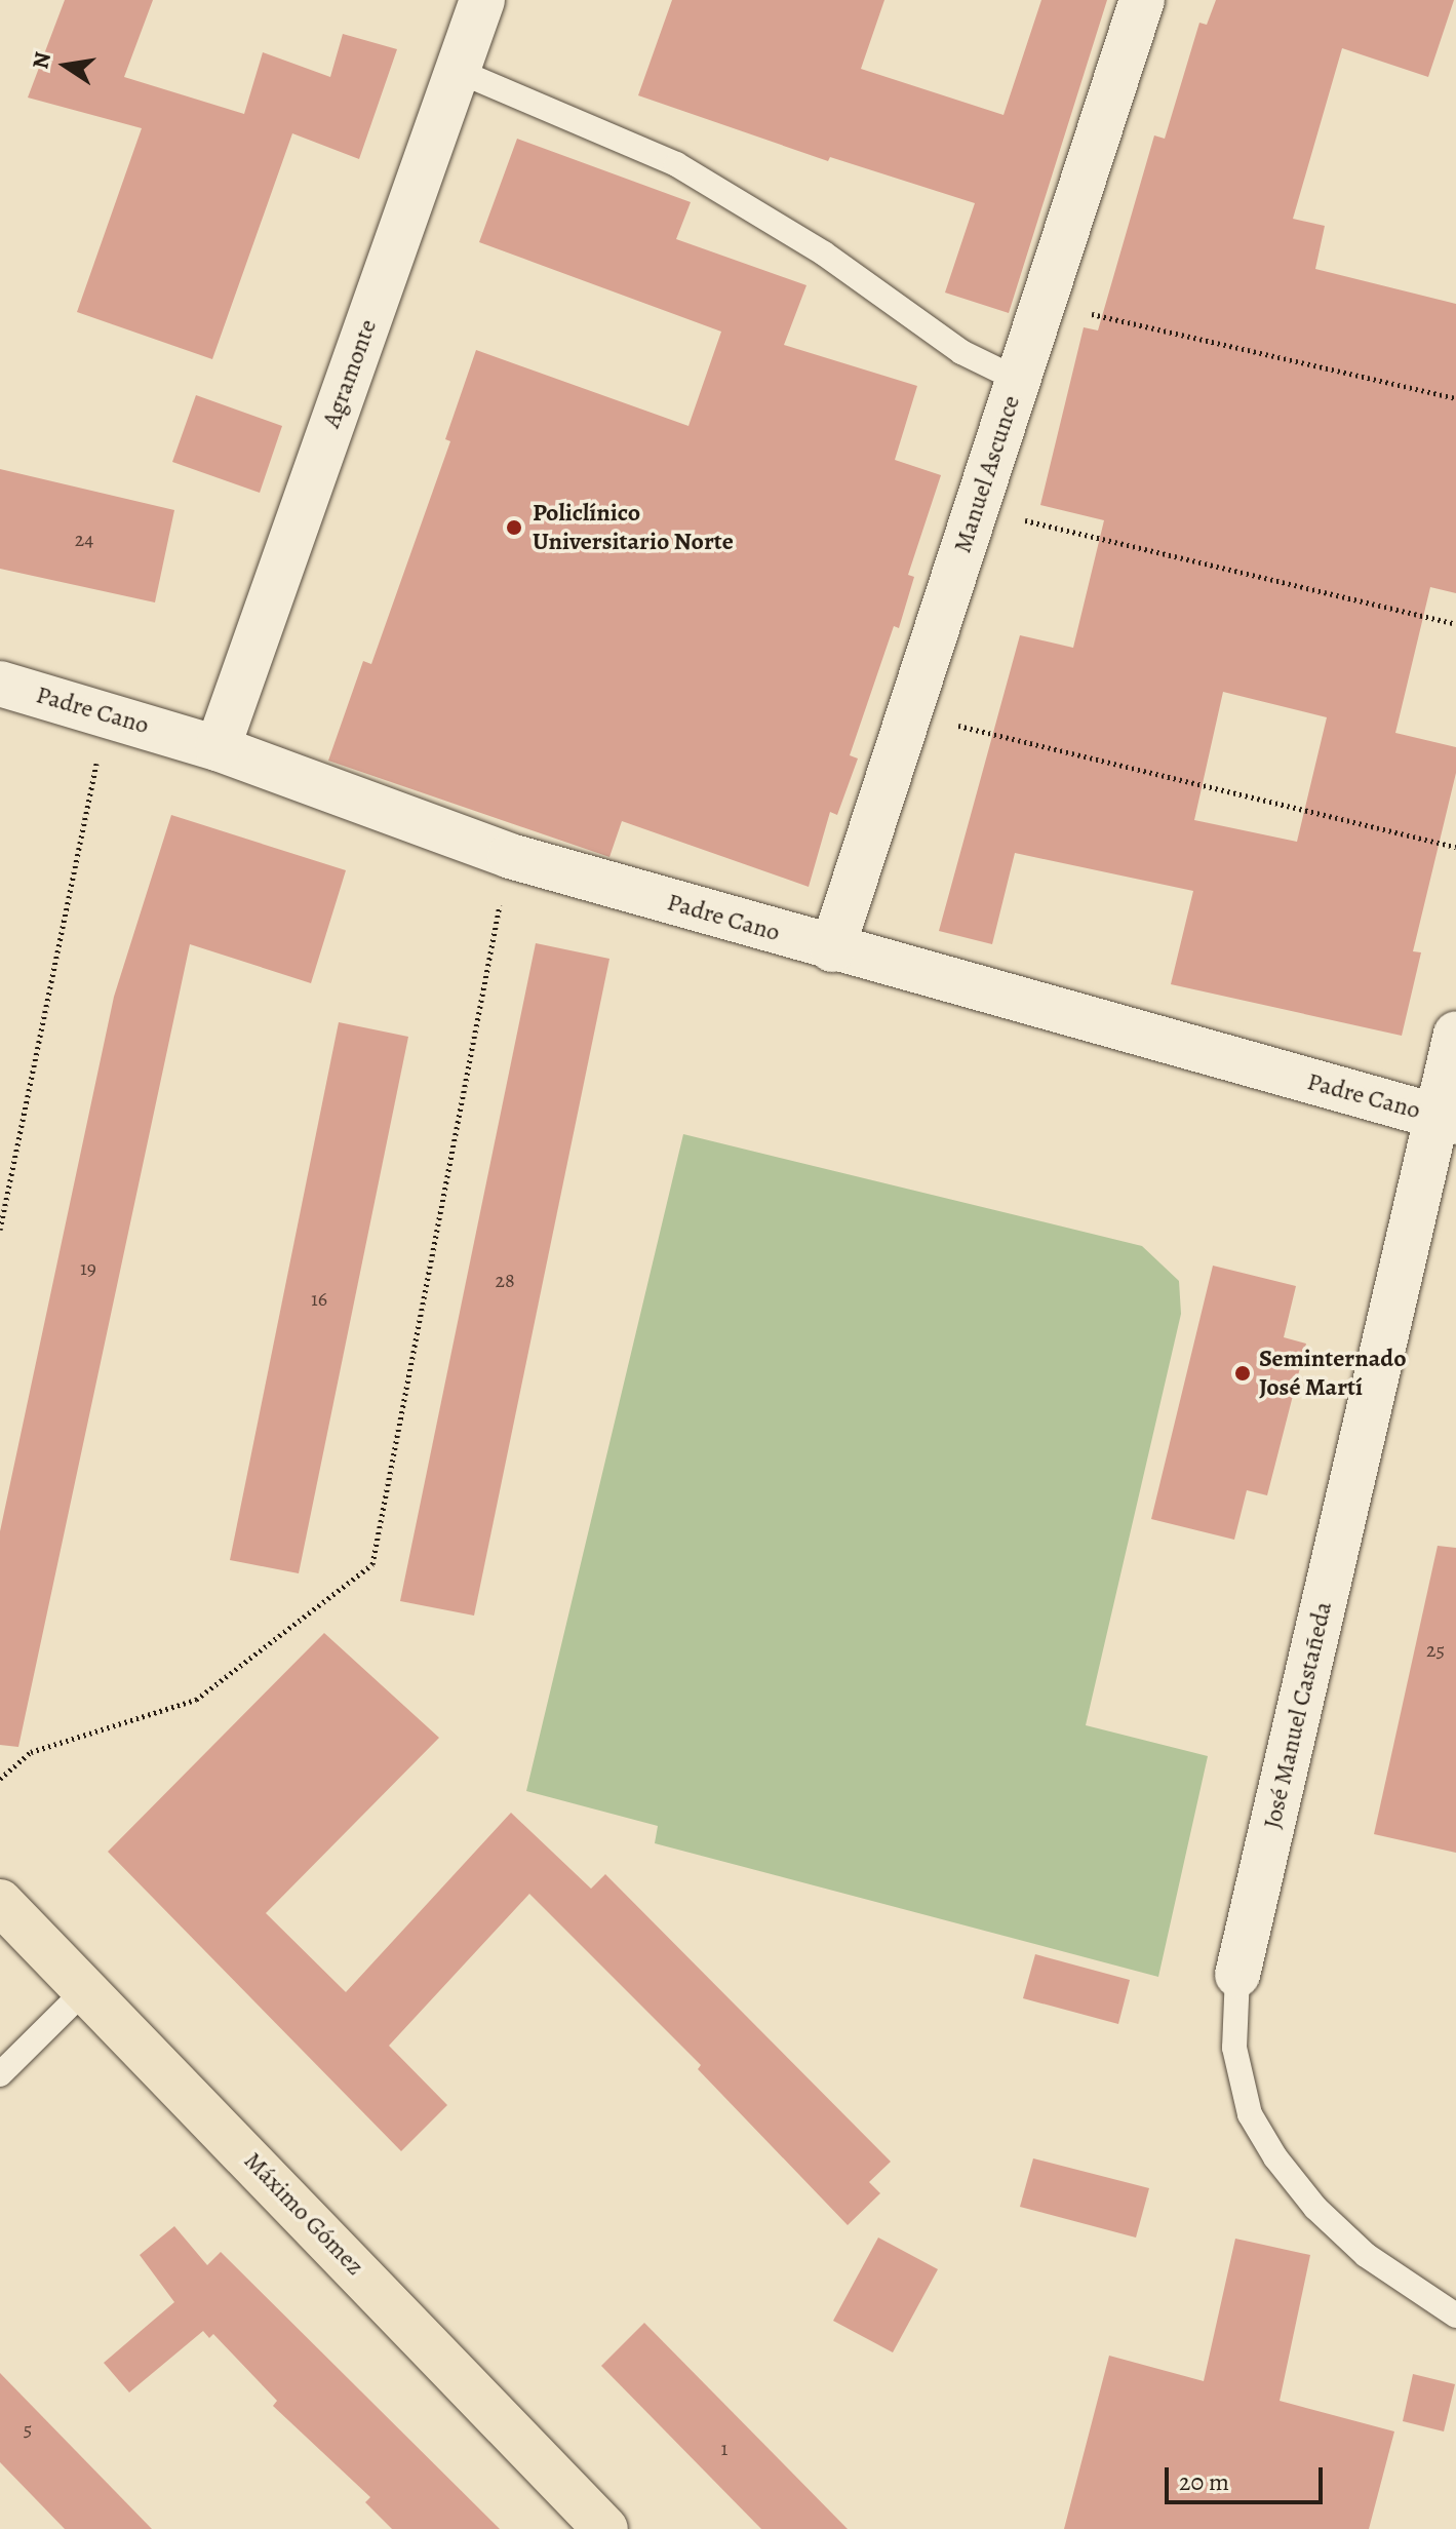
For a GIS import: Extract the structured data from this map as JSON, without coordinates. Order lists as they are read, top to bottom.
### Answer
{
  "streets": {
    "main road": ["Máximo Gómez"],
    "street": [
      "Agramonte",
      "Manuel Ascunce",
      "Padre Cano",
      "José Manuel Castañeda"
    ]
  },
  "crossings": [
    ["Agramonte", "Padre Cano"],
    ["Manuel Ascunce", "Padre Cano"],
    ["Padre Cano", "José Manuel Castañeda"]
  ],
  "places": ["Policlínico Universitario Norte", "Seminternado José Martí"],
  "house_numbers": [
    "24",
    "19",
    "28",
    "16",
    "25",
    "5",
    "1"
  ],
  "scale_bar": "20 m",
  "north": "left"
}
